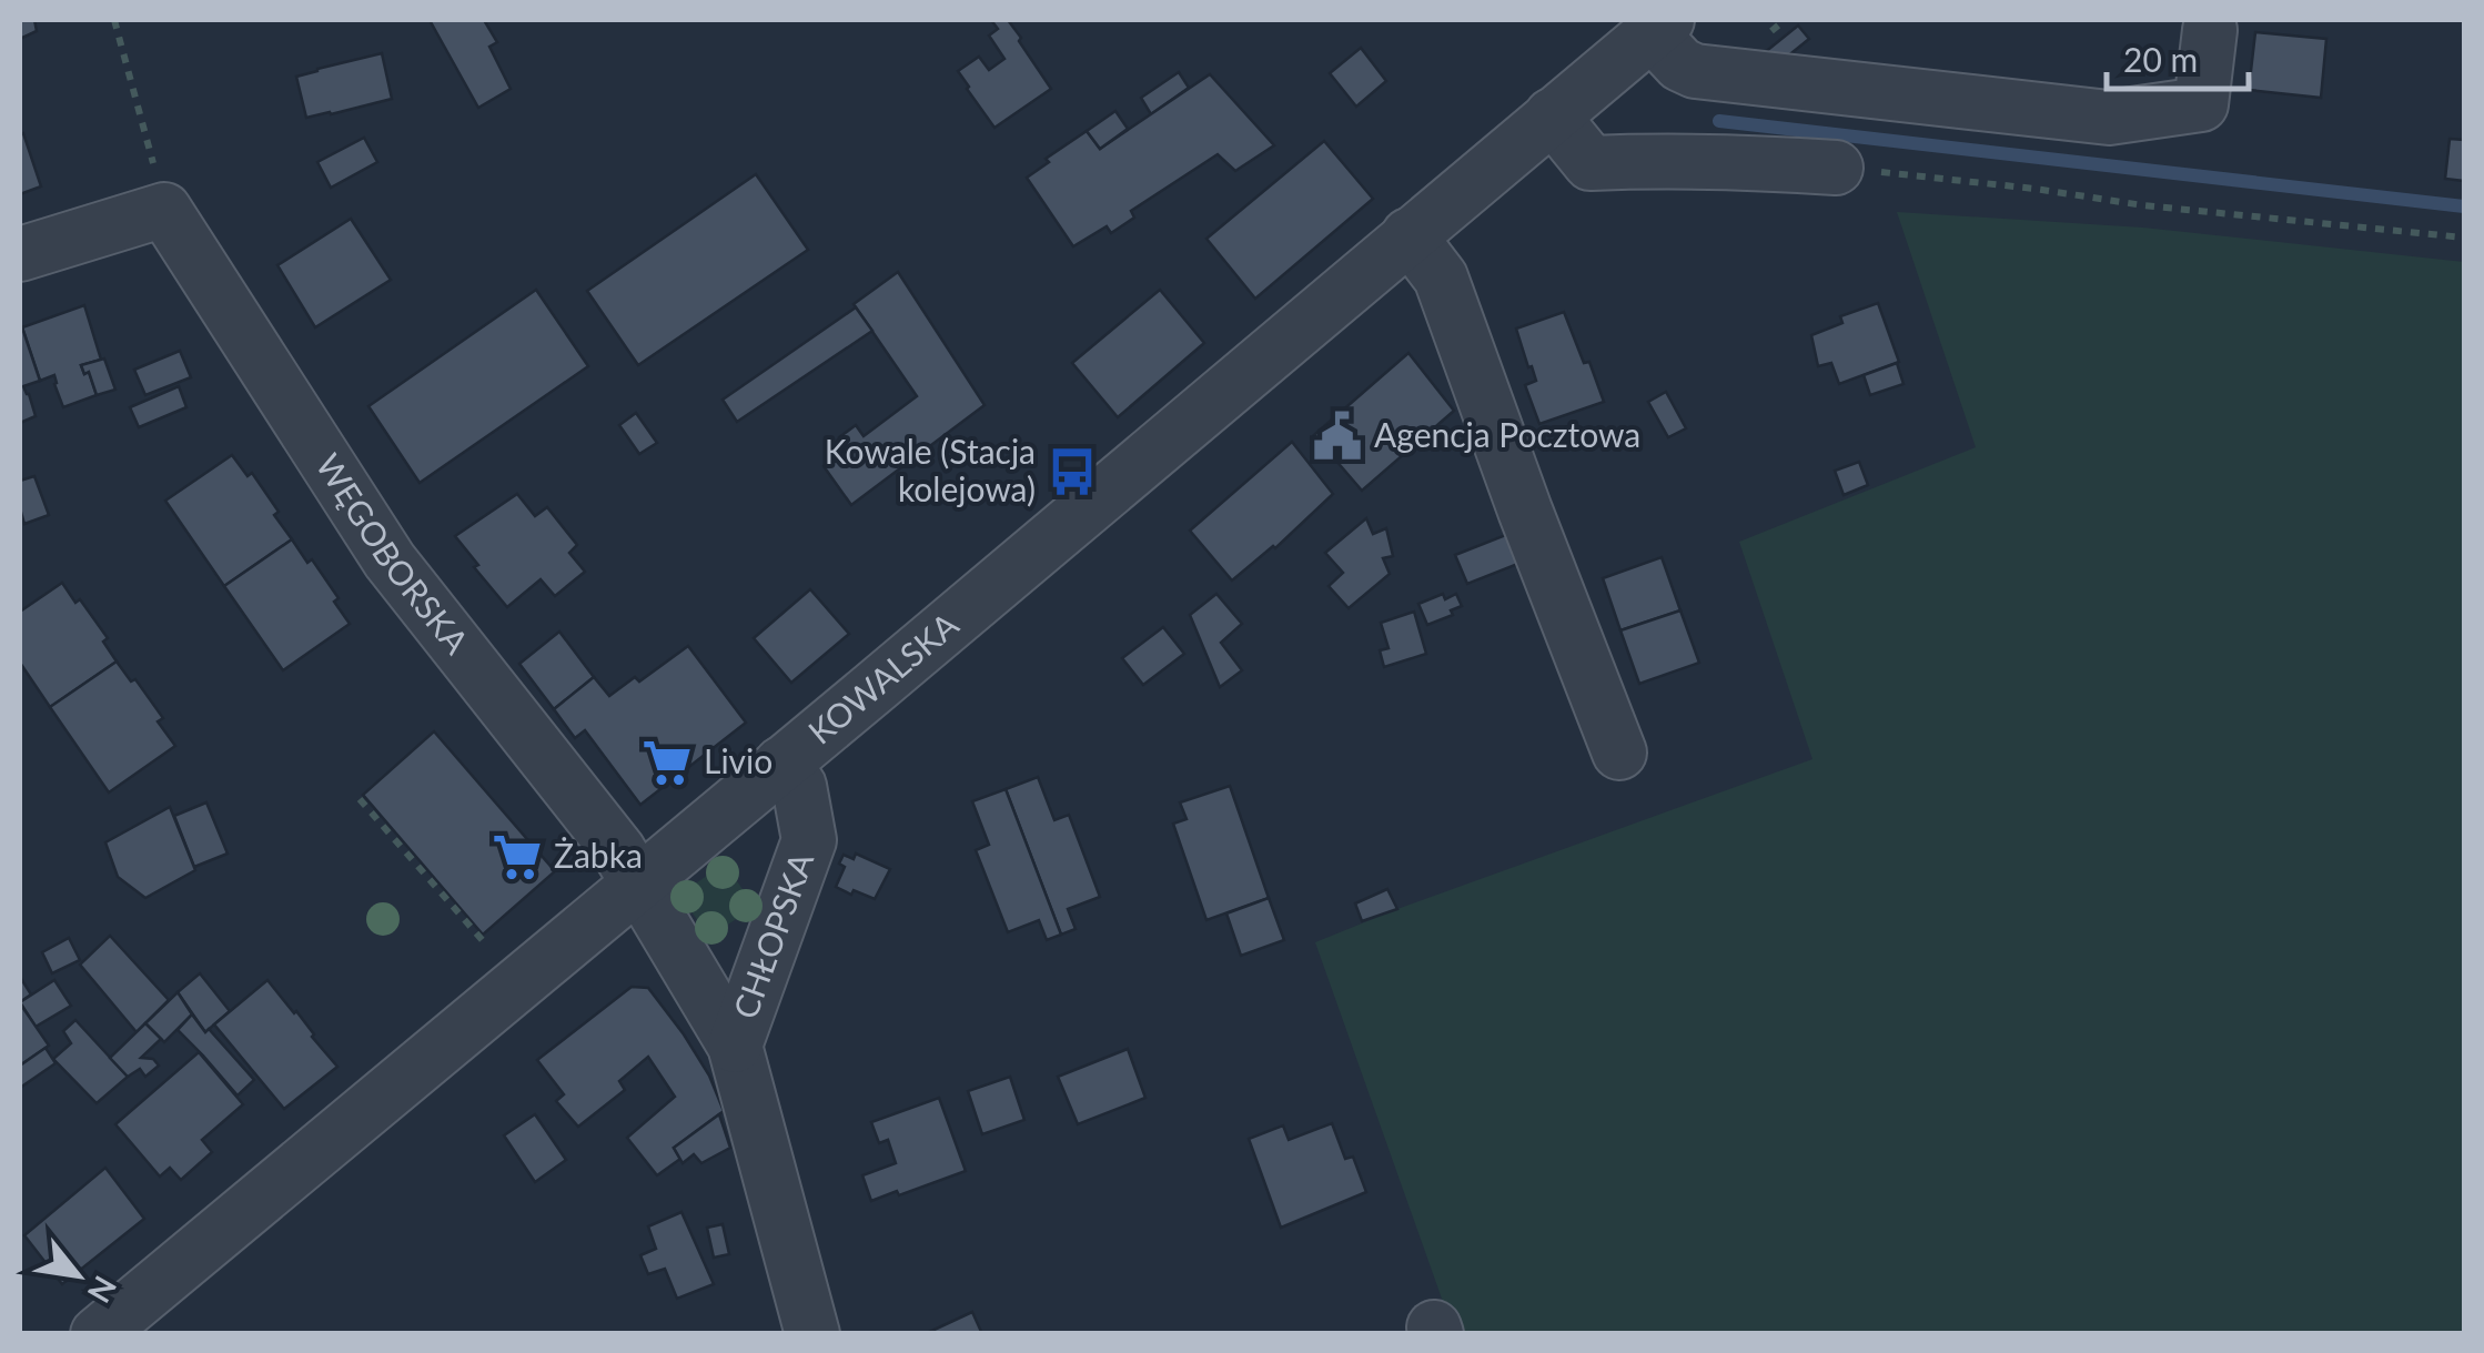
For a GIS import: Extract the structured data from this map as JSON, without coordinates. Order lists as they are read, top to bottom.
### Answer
{
  "streets": {
    "street": ["WĘGOBORSKA", "KOWALSKA", "CHŁOPSKA"]
  },
  "crossings": [
    ["WĘGOBORSKA", "KOWALSKA"],
    ["WĘGOBORSKA", "CHŁOPSKA"],
    ["KOWALSKA", "CHŁOPSKA"]
  ],
  "places": {
    "public building": ["Agencja Pocztowa"],
    "bus stop": ["Kowale (Stacja kolejowa)"],
    "supermarket": ["Livio", "Żabka"]
  },
  "scale_bar": "20 m",
  "north": "bottom right"
}
